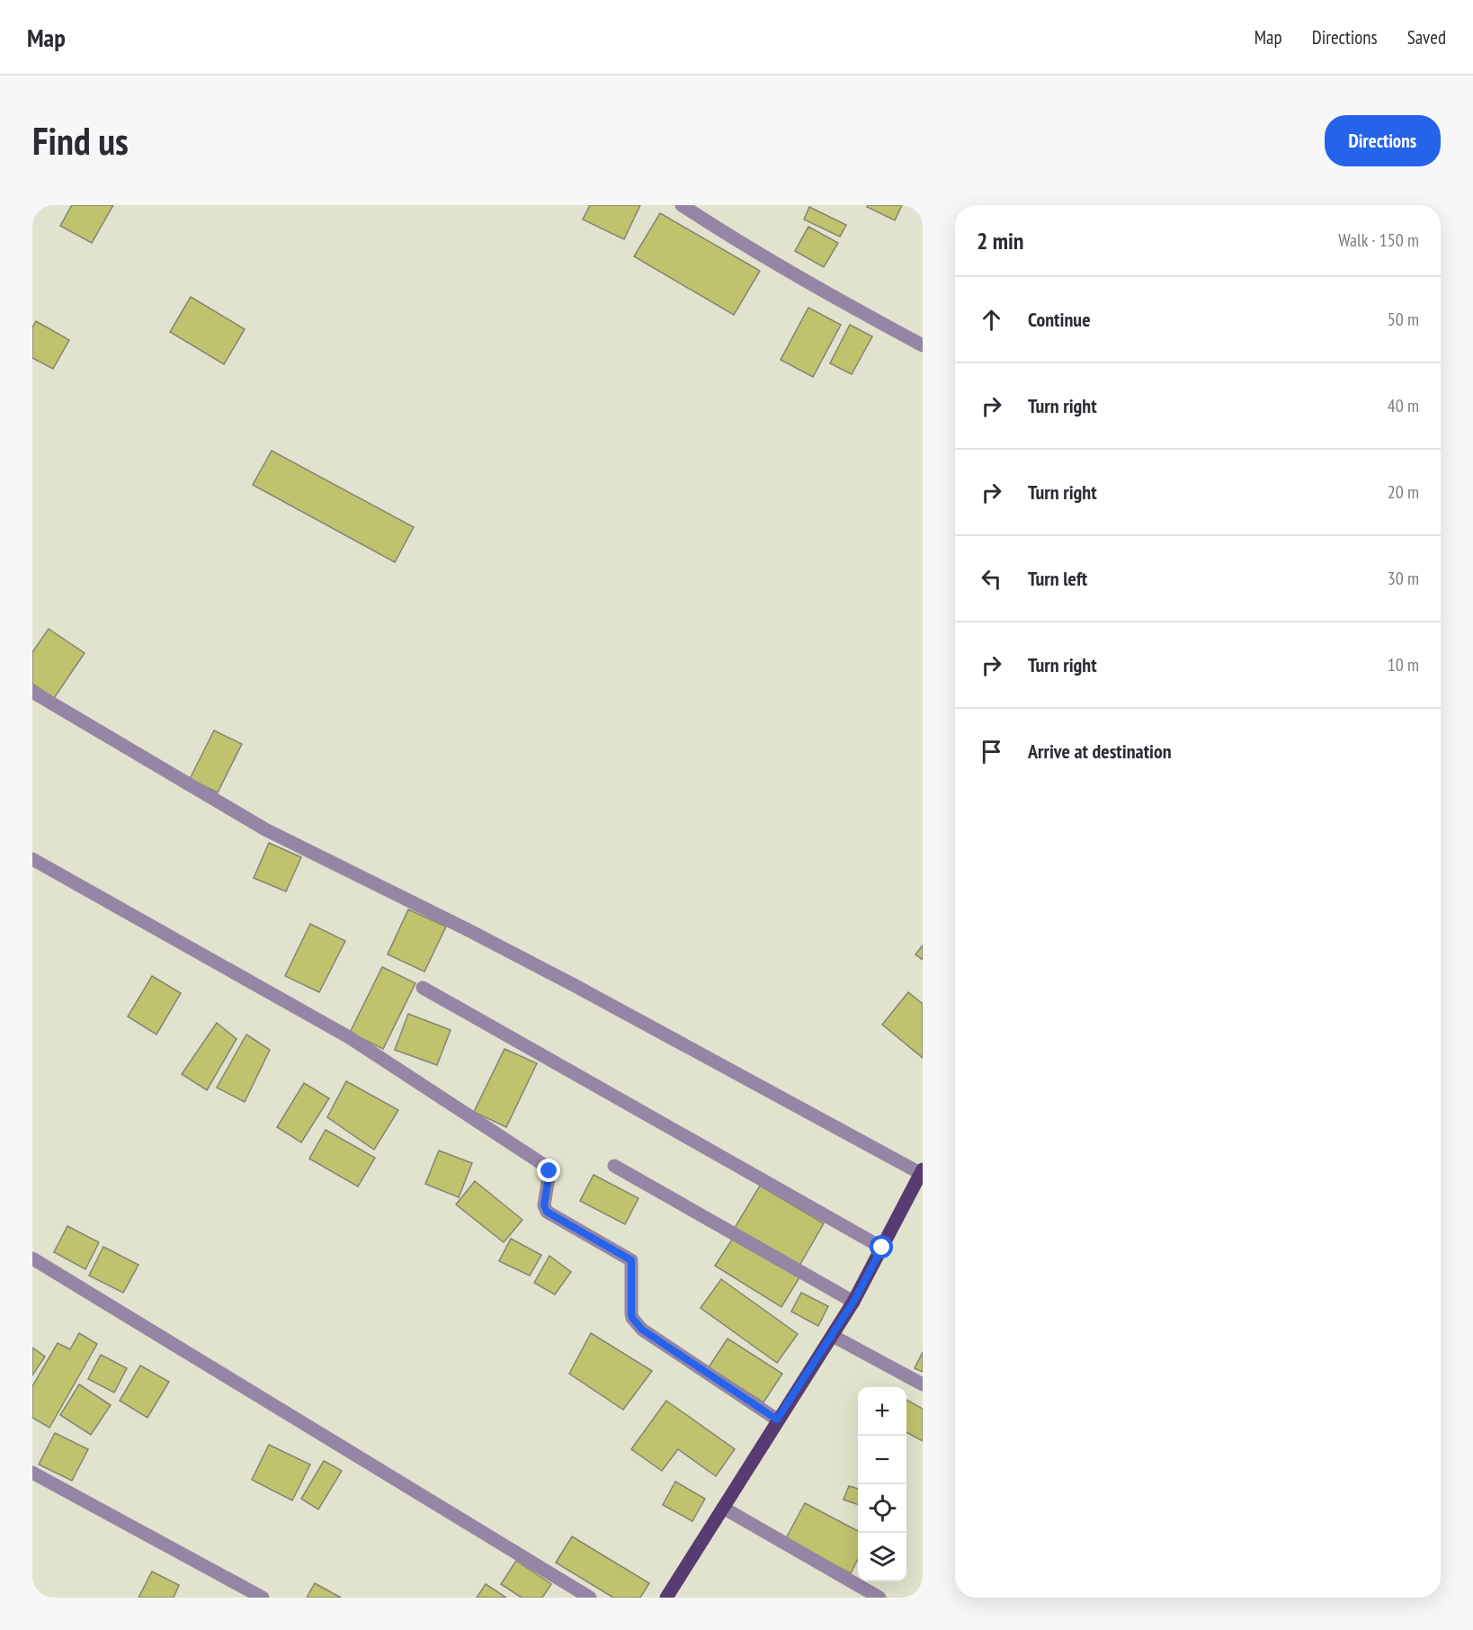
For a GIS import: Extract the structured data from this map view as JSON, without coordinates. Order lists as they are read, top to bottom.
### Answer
{
  "page": {
    "header": "Map",
    "nav": ["Map", "Directions", "Saved"],
    "buttons": "Directions",
    "title": "Find us",
    "heading": ["2 min", "Walk · 150 m"],
    "list": [
      ["Continue", "50 m"],
      ["Turn right", "40 m"],
      ["Turn right", "20 m"],
      ["Turn left", "30 m"],
      ["Turn right", "10 m"],
      "Arrive at destination"
    ],
    "map_buttons": ["+", "−"]
  }
}
